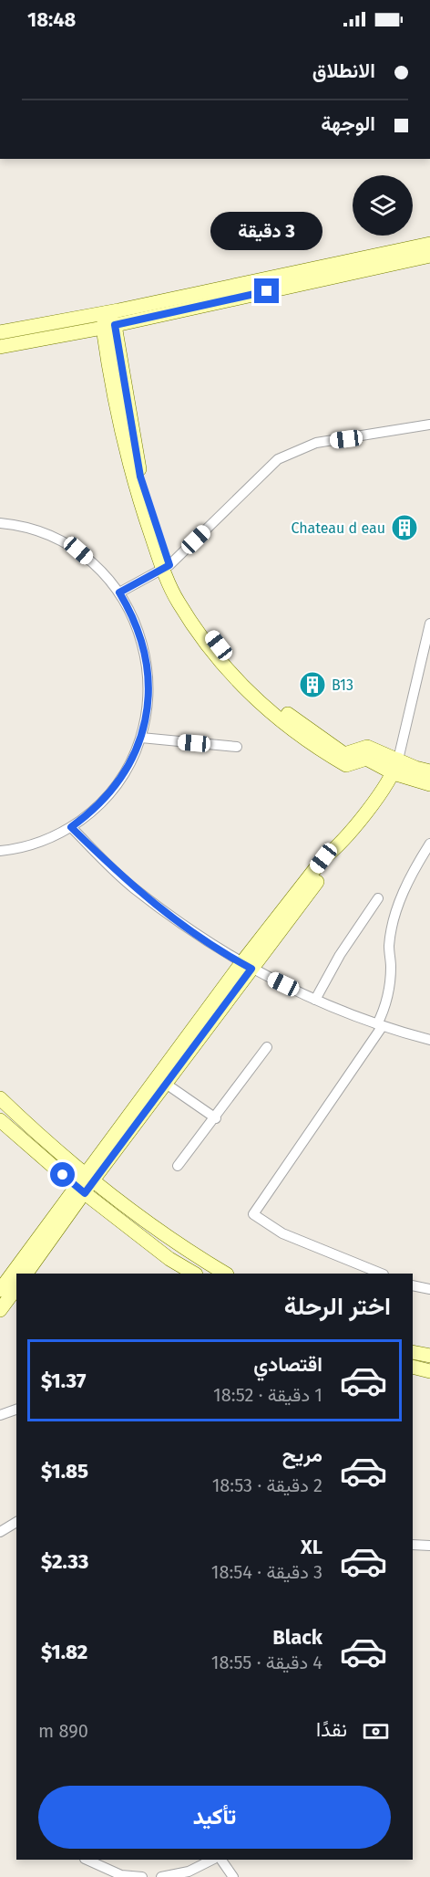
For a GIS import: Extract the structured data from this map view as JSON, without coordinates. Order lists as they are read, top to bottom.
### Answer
{
  "places": {
    "building": ["Chateau d eau", "B13"]
  },
  "page": {
    "status": "18:48",
    "banner": ["الانطلاق", "الوجهة"],
    "bubble": "3 دقيقة",
    "heading": "اختر الرحلة",
    "list": [
      {
        "name": "اقتصادي",
        "note": "1 دقيقة · 18:52",
        "value": "$1.37"
      },
      {
        "name": "مريح",
        "note": "2 دقيقة · 18:53",
        "value": "$1.85"
      },
      {
        "name": "XL",
        "note": "3 دقيقة · 18:54",
        "value": "$2.33"
      },
      {
        "name": "Black",
        "note": "4 دقيقة · 18:55",
        "value": "$1.82"
      }
    ],
    "pay": ["نقدًا", "890 m"],
    "buttons": "تأكيد"
  }
}
